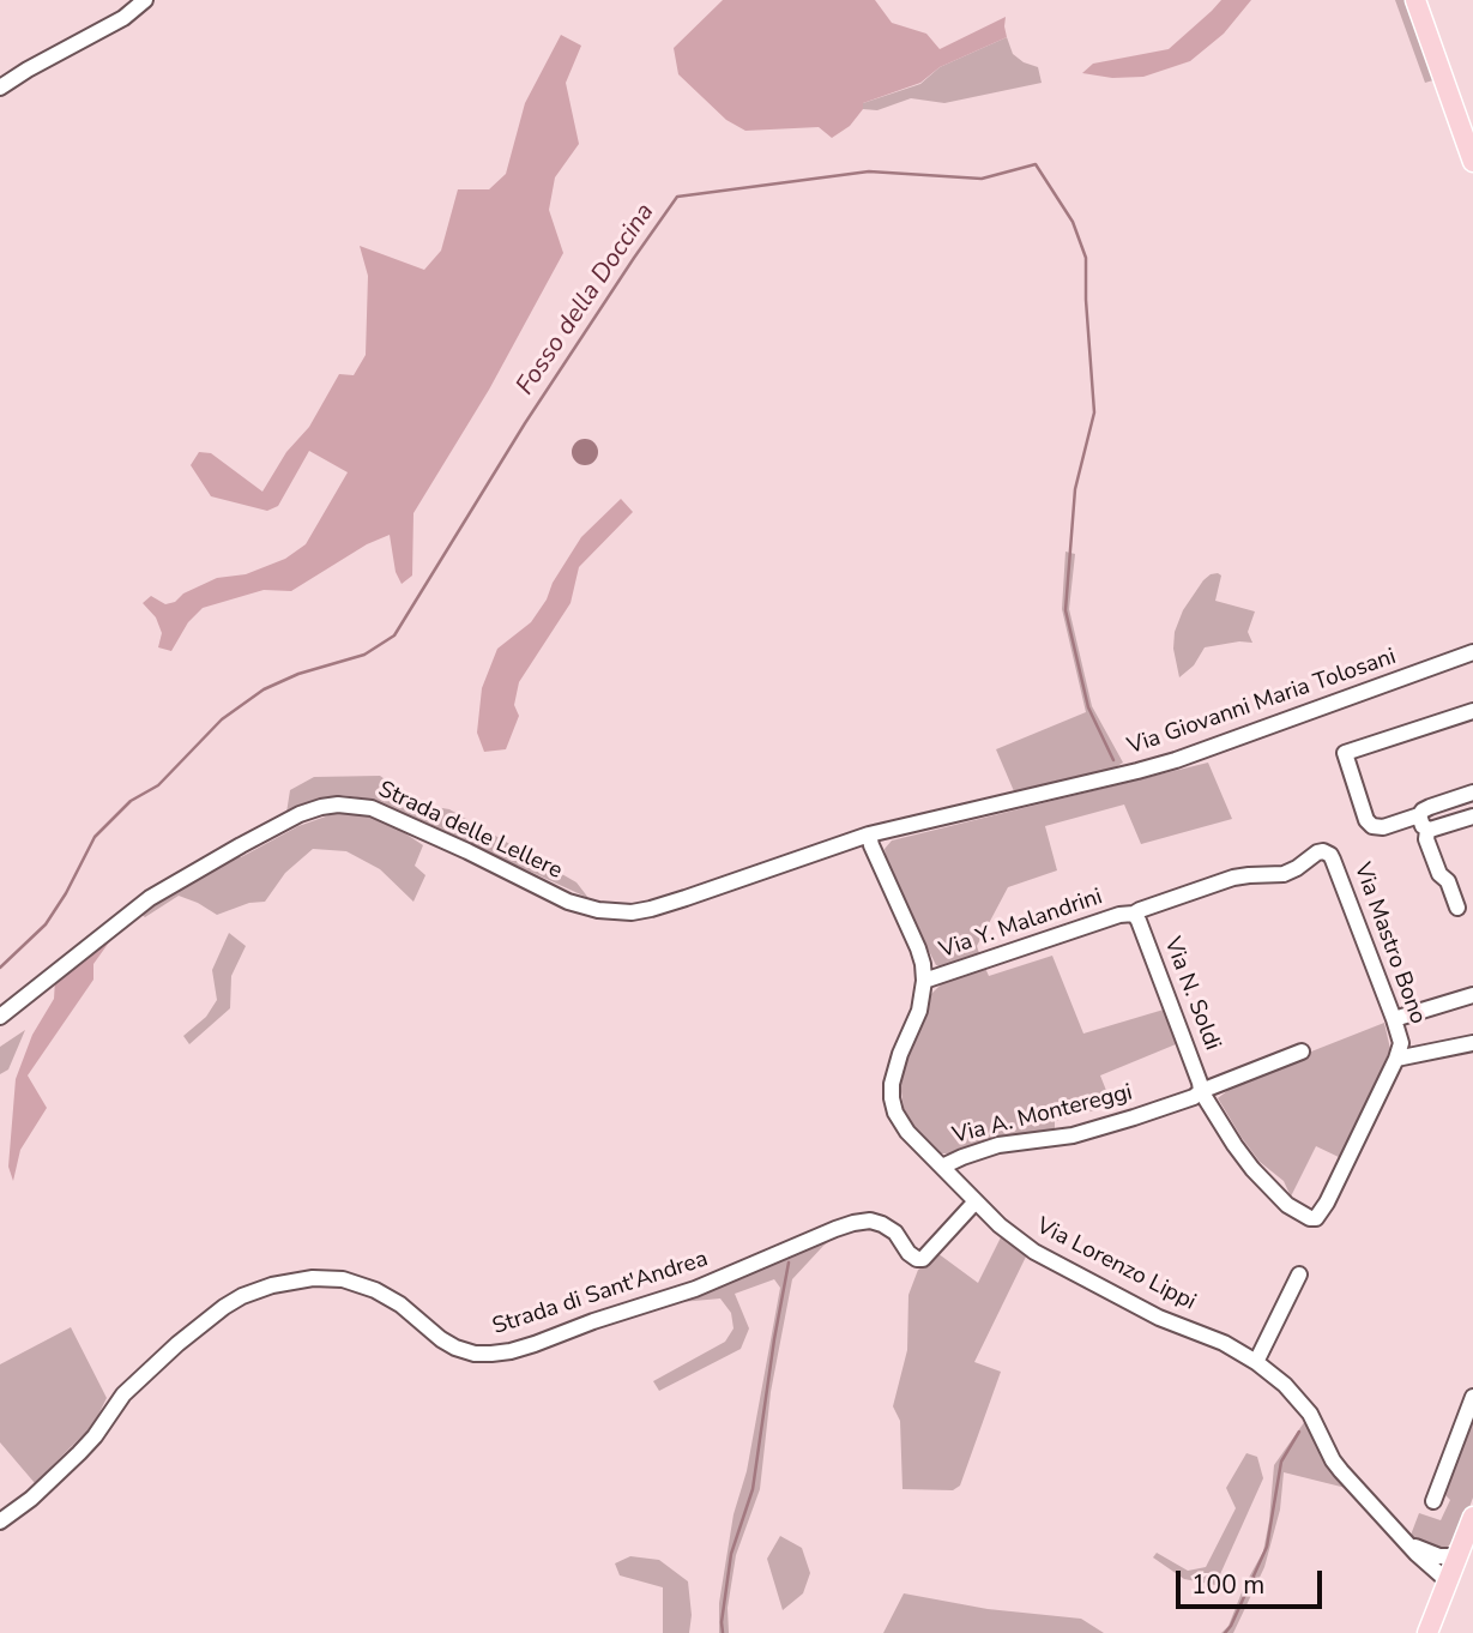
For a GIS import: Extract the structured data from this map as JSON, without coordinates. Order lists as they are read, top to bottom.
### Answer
{
  "streets": {
    "street": [
      "Via Giovanni Maria Tolosani",
      "Strada delle Lellere",
      "Via Y. Malandrini",
      "Via Mastro Bono",
      "Via N. Soldi",
      "Via A. Montereggi",
      "Via Lorenzo Lippi",
      "Strada di Sant'Andrea"
    ]
  },
  "crossings": [
    ["Via Giovanni Maria Tolosani", "Strada delle Lellere"],
    ["Via Giovanni Maria Tolosani", "Via Lorenzo Lippi"],
    ["Strada delle Lellere", "Via Lorenzo Lippi"],
    ["Via Y. Malandrini", "Via Mastro Bono"],
    ["Via Y. Malandrini", "Via N. Soldi"],
    ["Via Y. Malandrini", "Via Lorenzo Lippi"],
    ["Via Mastro Bono", "Via N. Soldi"],
    ["Via N. Soldi", "Via A. Montereggi"],
    ["Via A. Montereggi", "Via Lorenzo Lippi"],
    ["Via Lorenzo Lippi", "Strada di Sant'Andrea"]
  ],
  "water": ["Fosso della Doccina"],
  "scale_bar": "100 m"
}
